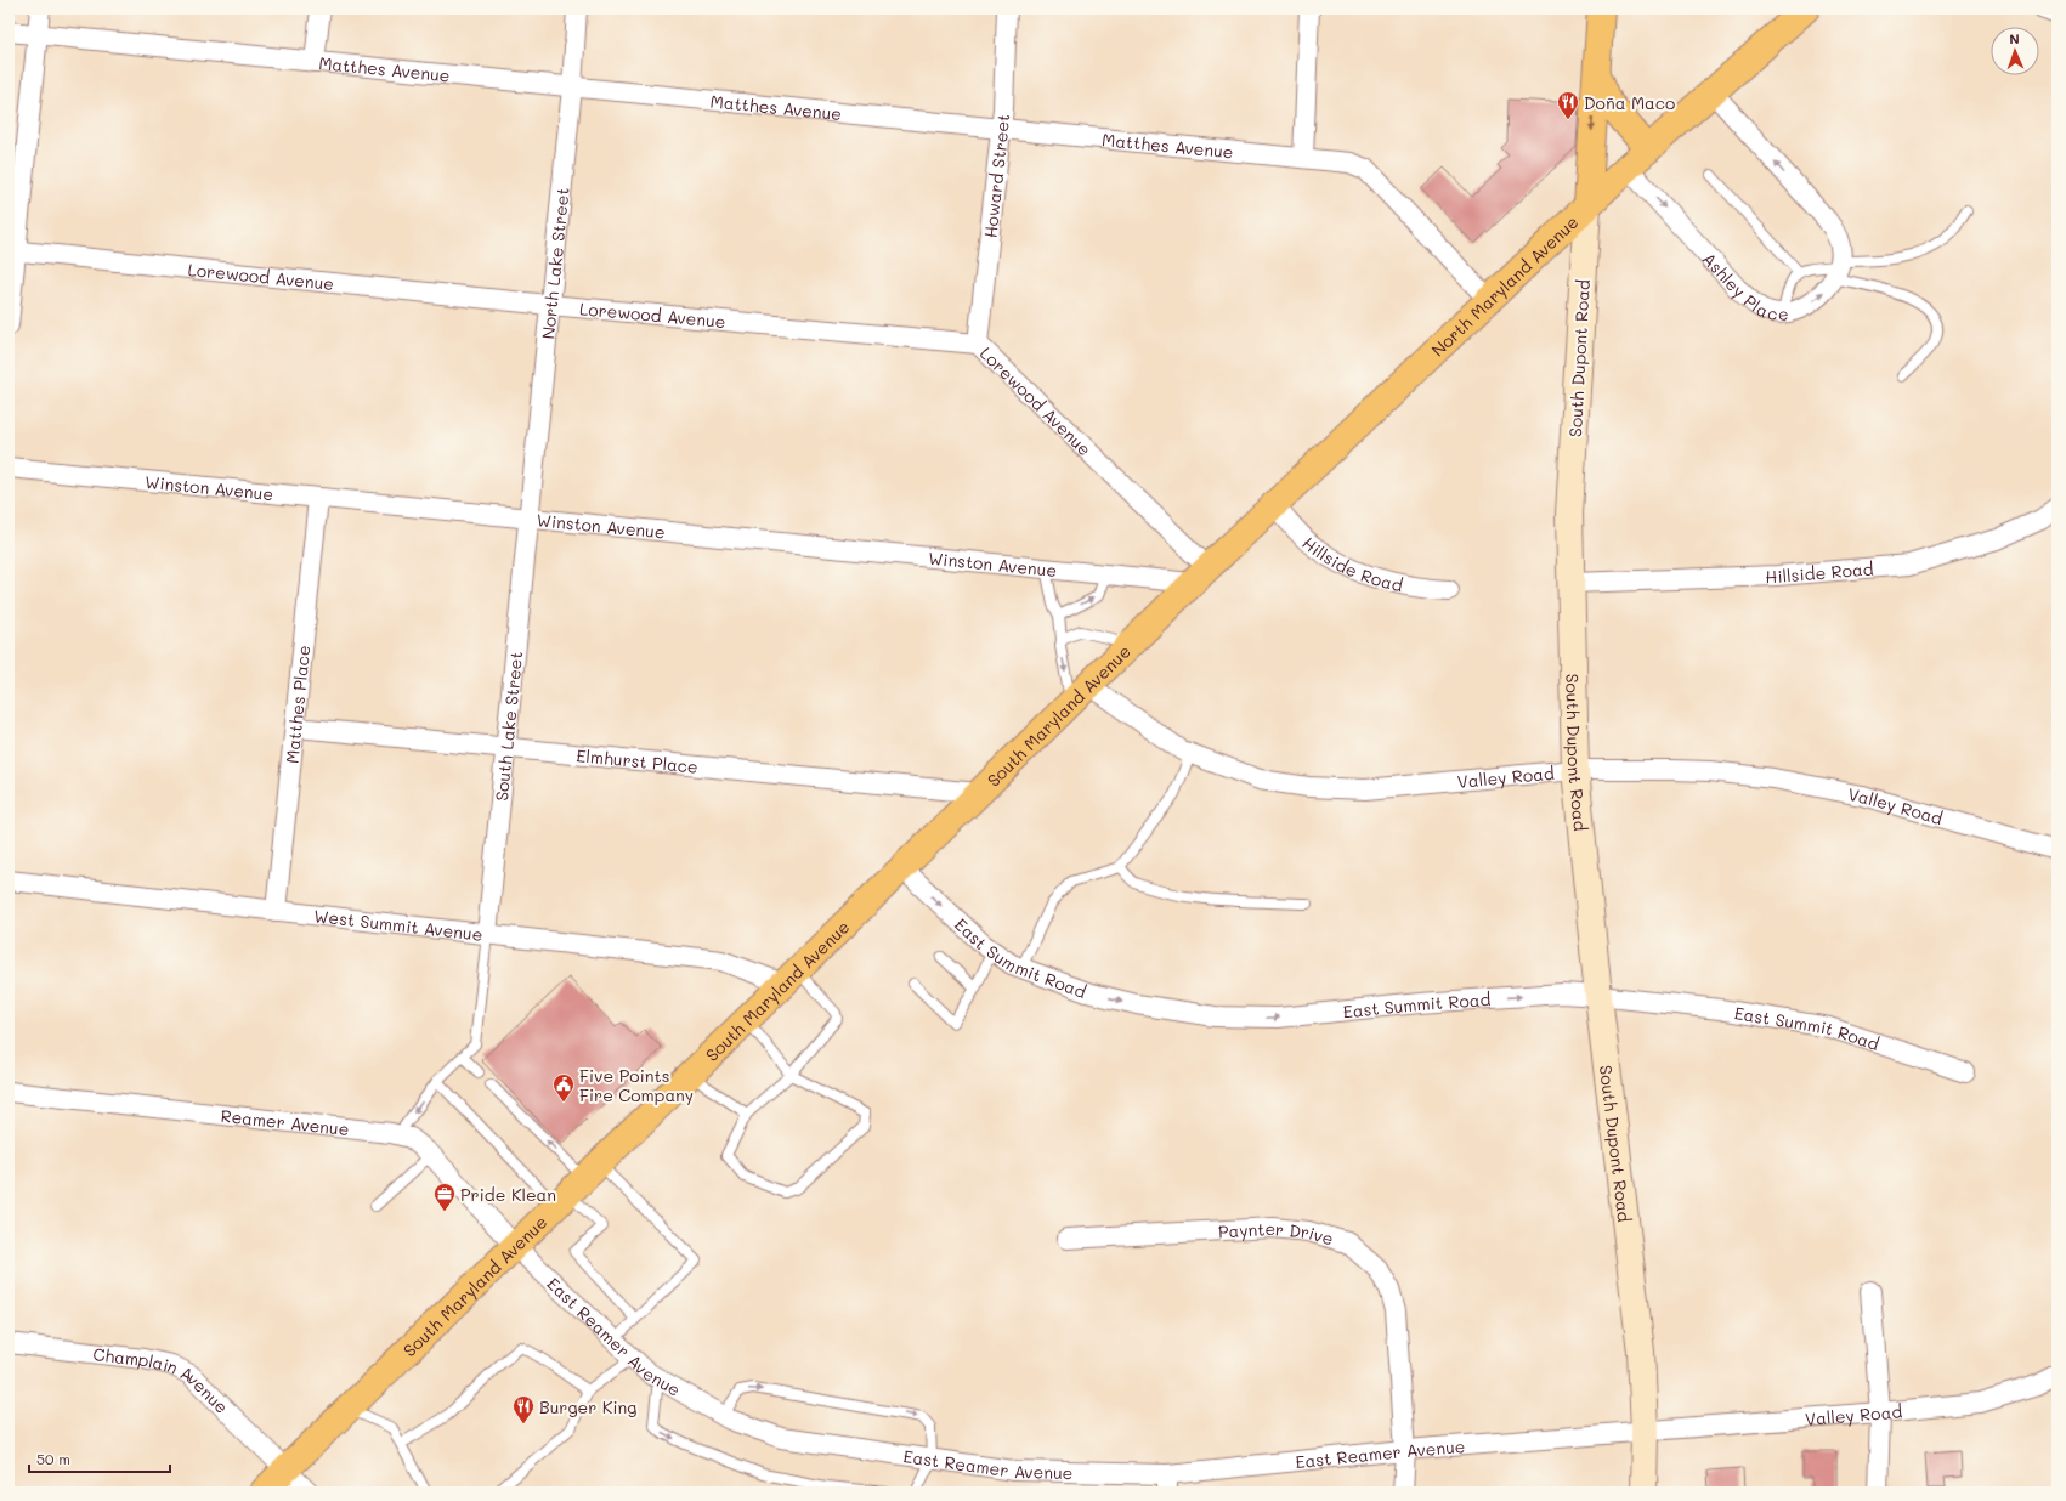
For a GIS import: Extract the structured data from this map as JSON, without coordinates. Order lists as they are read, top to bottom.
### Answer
{
  "streets": {
    "main road": ["North Maryland Avenue", "South Dupont Road", "South Maryland Avenue"],
    "street": [
      "Matthes Avenue",
      "Howard Street",
      "North Lake Street",
      "Lorewood Avenue",
      "Ashley Place",
      "Winston Avenue",
      "Hillside Road",
      "Matthes Place",
      "South Lake Street",
      "Elmhurst Place",
      "Valley Road",
      "West Summit Avenue",
      "East Summit Road",
      "Reamer Avenue",
      "Paynter Drive",
      "East Reamer Avenue",
      "Champlain Avenue"
    ]
  },
  "crossings": [
    ["Matthes Avenue", "Howard Street"],
    ["Matthes Avenue", "North Lake Street"],
    ["Matthes Avenue", "North Maryland Avenue"],
    ["Howard Street", "Lorewood Avenue"],
    ["North Lake Street", "Lorewood Avenue"],
    ["North Lake Street", "Winston Avenue"],
    ["North Lake Street", "South Lake Street"],
    ["Lorewood Avenue", "North Maryland Avenue"],
    ["Lorewood Avenue", "Winston Avenue"],
    ["Lorewood Avenue", "South Maryland Avenue"],
    ["Ashley Place", "North Maryland Avenue"],
    ["North Maryland Avenue", "South Dupont Road"],
    ["North Maryland Avenue", "Winston Avenue"],
    ["North Maryland Avenue", "Hillside Road"],
    ["North Maryland Avenue", "South Maryland Avenue"],
    ["South Dupont Road", "Hillside Road"],
    ["South Dupont Road", "Valley Road"],
    ["South Dupont Road", "East Summit Road"],
    ["South Dupont Road", "East Reamer Avenue"],
    ["Winston Avenue", "Matthes Place"],
    ["Winston Avenue", "South Maryland Avenue"],
    ["Winston Avenue", "South Lake Street"],
    ["Matthes Place", "Elmhurst Place"],
    ["Matthes Place", "West Summit Avenue"],
    ["South Maryland Avenue", "Elmhurst Place"],
    ["South Maryland Avenue", "Valley Road"],
    ["South Maryland Avenue", "West Summit Avenue"],
    ["South Maryland Avenue", "East Summit Road"],
    ["South Maryland Avenue", "Reamer Avenue"],
    ["South Maryland Avenue", "East Reamer Avenue"],
    ["South Maryland Avenue", "Champlain Avenue"],
    ["South Lake Street", "Elmhurst Place"],
    ["South Lake Street", "West Summit Avenue"],
    ["Valley Road", "East Reamer Avenue"],
    ["Reamer Avenue", "East Reamer Avenue"],
    ["Paynter Drive", "East Reamer Avenue"]
  ],
  "one_way": ["Ashley Place", "East Summit Road"],
  "places": {
    "restaurant": ["Doña Maco", "Burger King"],
    "public building": ["Five Points Fire Company"],
    "office": ["Pride Klean"]
  },
  "scale_bar": "50 m",
  "north": "top"
}
